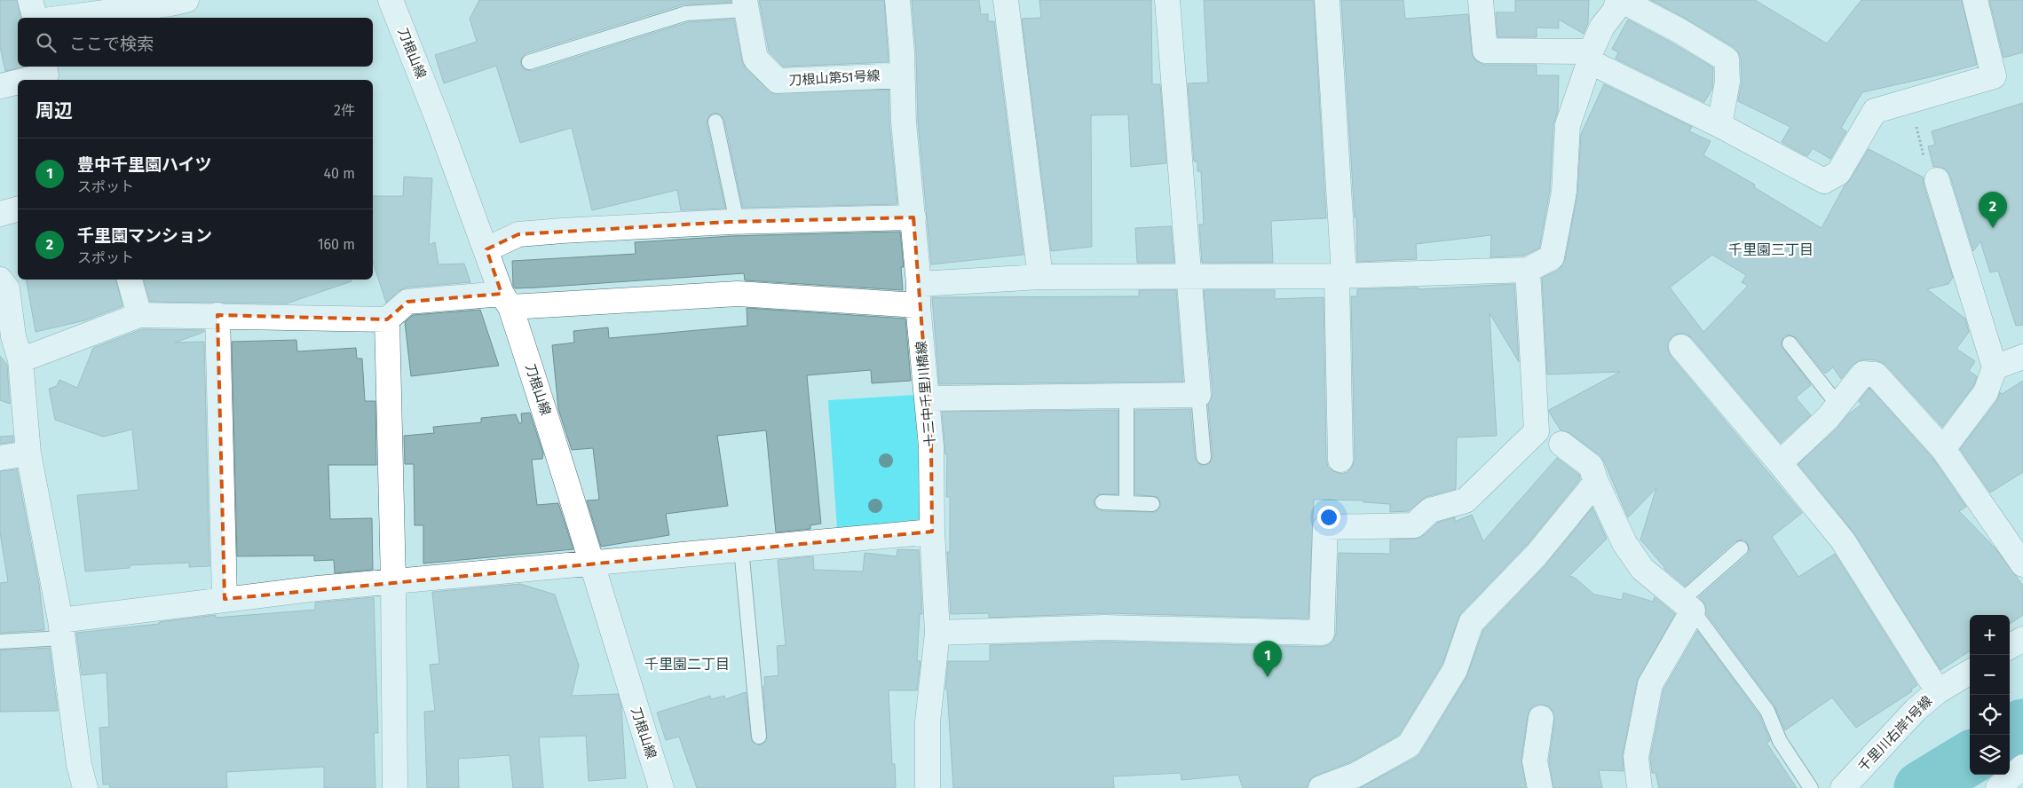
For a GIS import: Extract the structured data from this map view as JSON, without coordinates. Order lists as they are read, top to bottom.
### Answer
{
  "streets": {
    "street": [
      "刀根山線",
      "刀根山第51号線",
      "十三中千里川橋線",
      "千里川右岸1号線"
    ]
  },
  "crossings": [
    ["刀根山第51号線", "十三中千里川橋線"]
  ],
  "districts": ["千里園三丁目", "千里園二丁目"],
  "page": {
    "search": "ここで検索",
    "heading": ["周辺", "2件"],
    "list": [
      {
        "mark": "1",
        "name": "豊中千里園ハイツ",
        "note": "スポット",
        "value": "40 m"
      },
      {
        "mark": "2",
        "name": "千里園マンション",
        "note": "スポット",
        "value": "160 m"
      }
    ],
    "pins": ["2", "1"],
    "map_buttons": ["+", "−"]
  }
}
